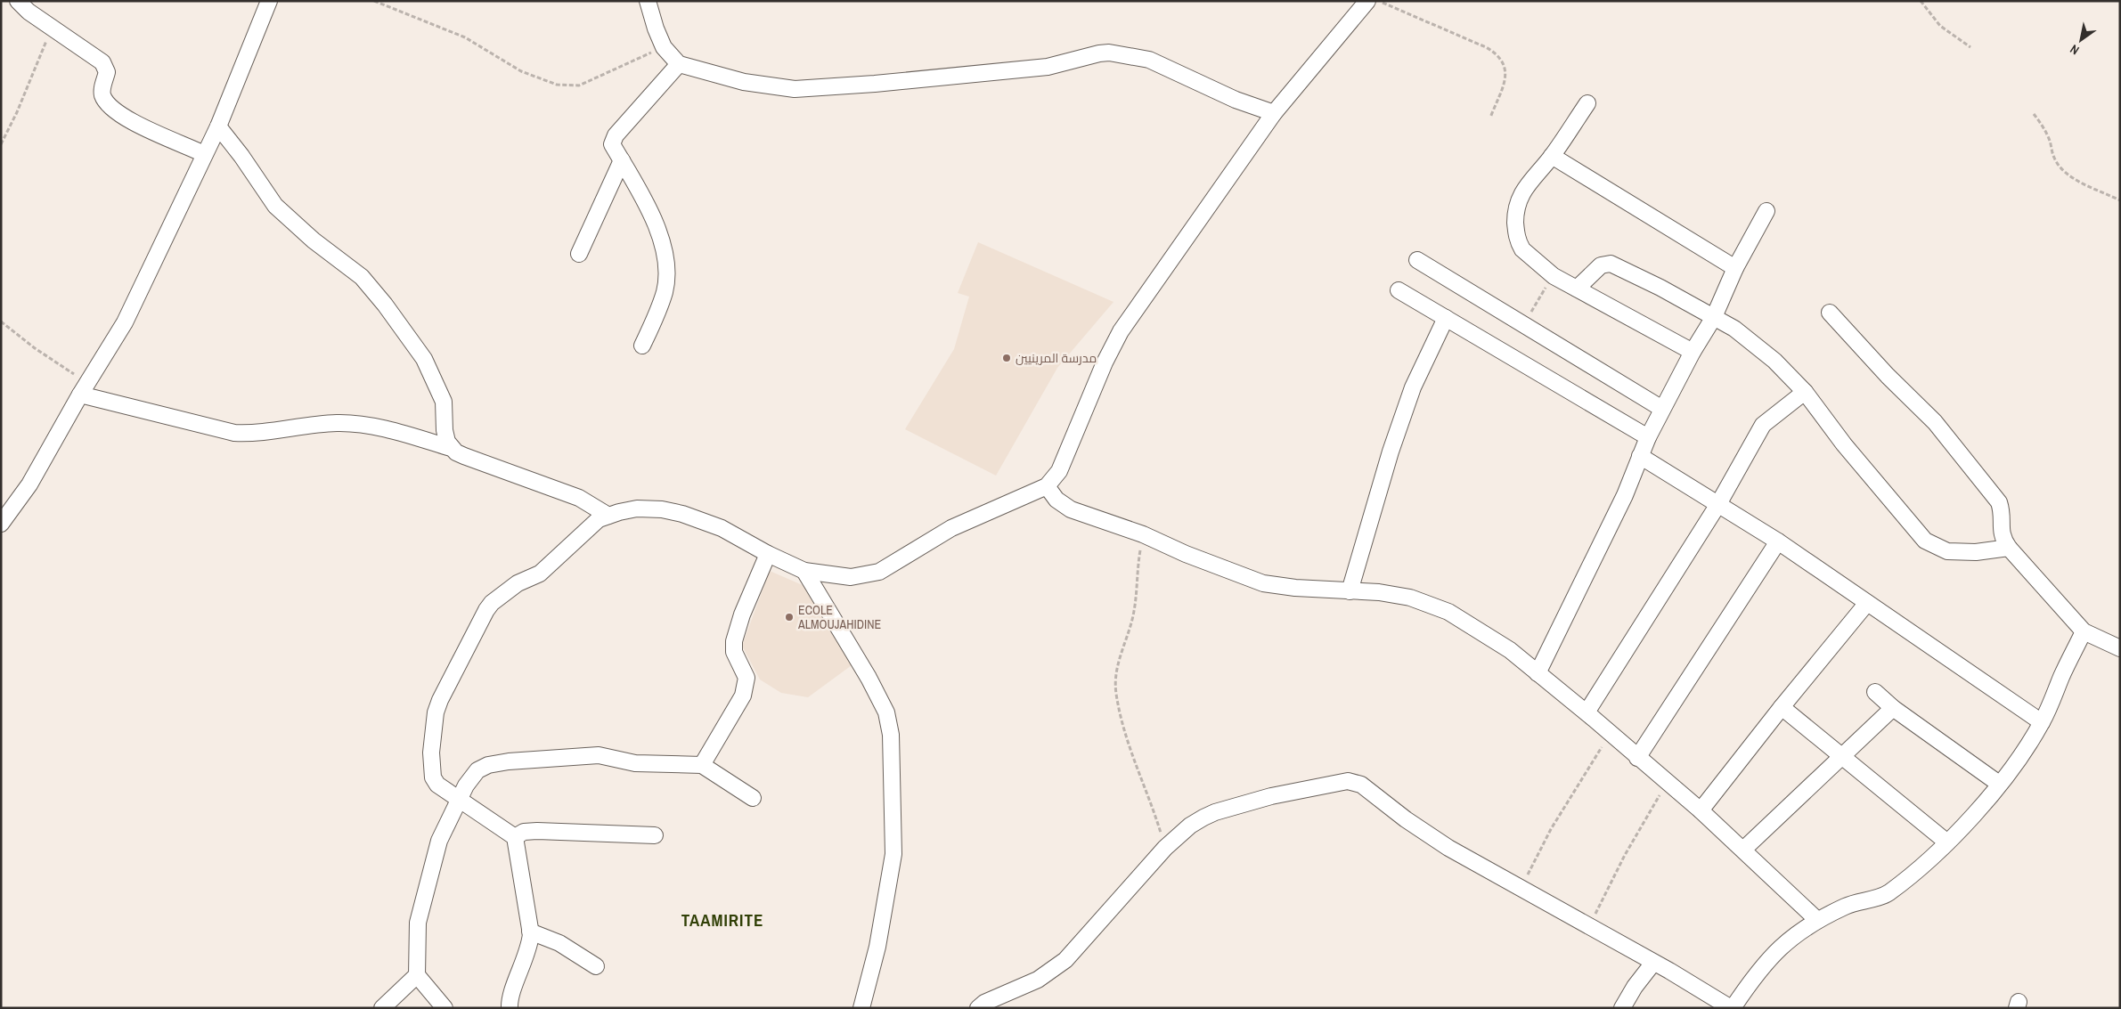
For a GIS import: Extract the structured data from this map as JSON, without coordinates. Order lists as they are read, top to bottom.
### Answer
{
  "districts": ["TAAMIRITE"],
  "places": ["مدرسة المرينيين", "ECOLE ALMOUJAHIDINE"],
  "north": "bottom left"
}
